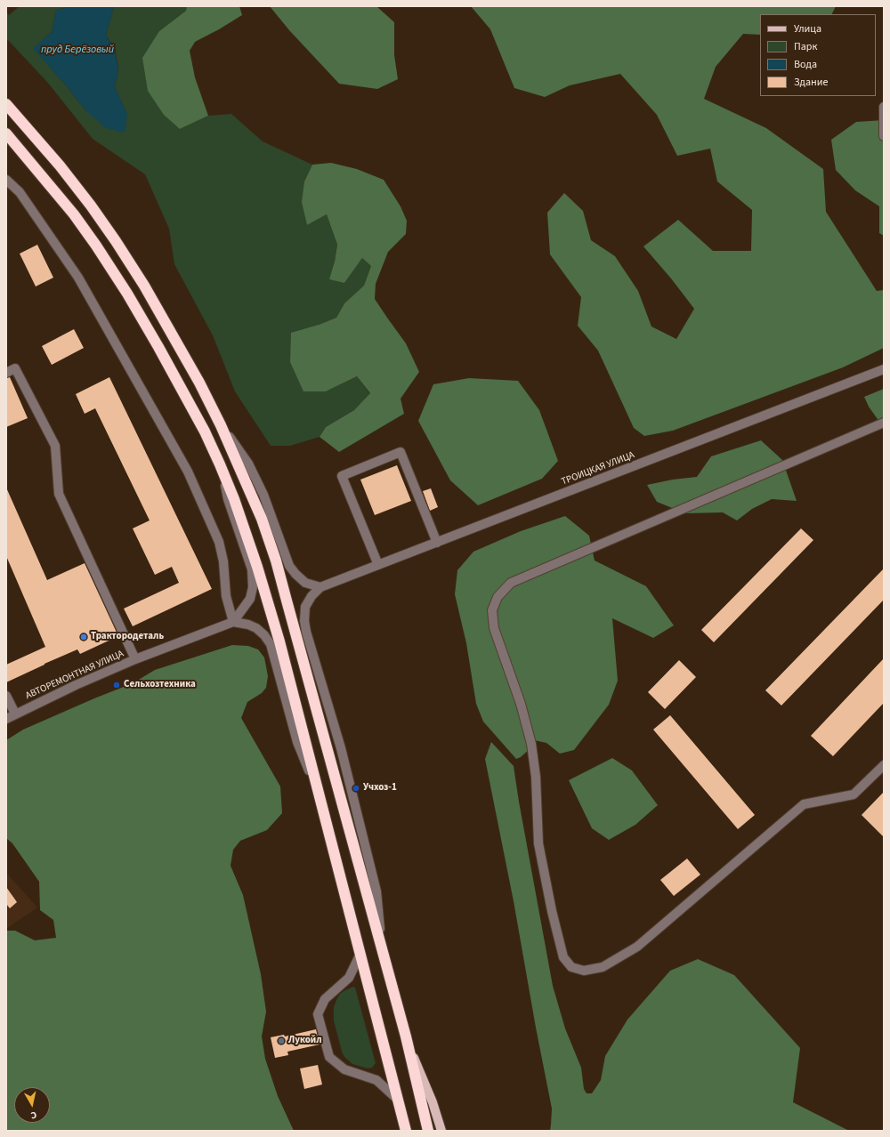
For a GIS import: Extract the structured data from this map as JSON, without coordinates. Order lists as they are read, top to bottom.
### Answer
{
  "streets": {
    "street": ["ТРОИЦКАЯ УЛИЦА", "АВТОРЕМОНТНАЯ УЛИЦА"]
  },
  "water": ["пруд Берёзовый"],
  "places": [
    "Трактородеталь",
    "Сельхозтехника",
    "Учхоз-1",
    "Лукойл"
  ],
  "legend": [
    "Улица",
    "Парк",
    "Вода",
    "Здание"
  ],
  "north": "bottom"
}
